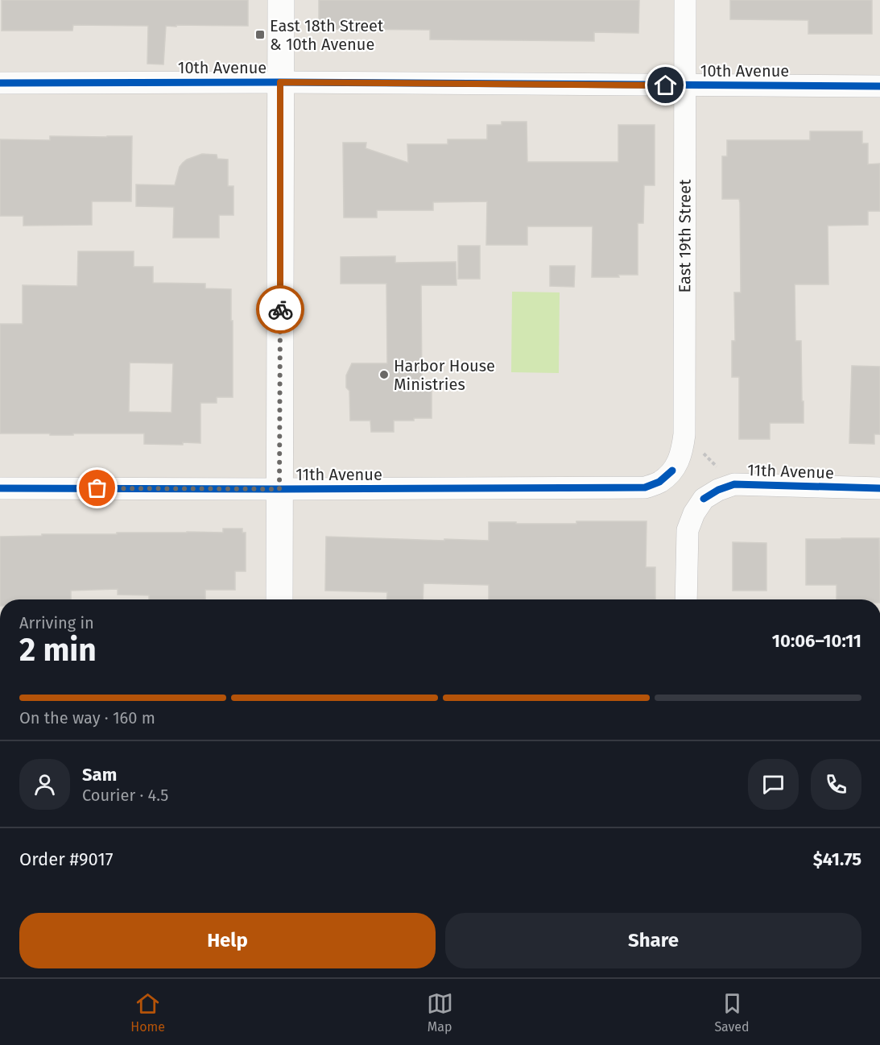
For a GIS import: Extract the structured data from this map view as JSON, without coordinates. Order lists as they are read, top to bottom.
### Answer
{
  "streets": {
    "street": ["10th Avenue", "East 19th Street", "11th Avenue"]
  },
  "crossings": [
    ["10th Avenue", "East 19th Street"],
    ["East 19th Street", "11th Avenue"]
  ],
  "places": {
    "transit": ["East 18th Street & 10th Avenue"],
    "other": ["Harbor House Ministries"]
  },
  "page": {
    "heading": ["2 min", "Arriving in", "10:06–10:11"],
    "panel": [
      "Sam",
      "Courier · 4.5",
      "Order #9017",
      "$41.75"
    ],
    "bar": "On the way · 160 m",
    "buttons": ["Help", "Share"],
    "tabs": ["Home", "Map", "Saved"]
  }
}
